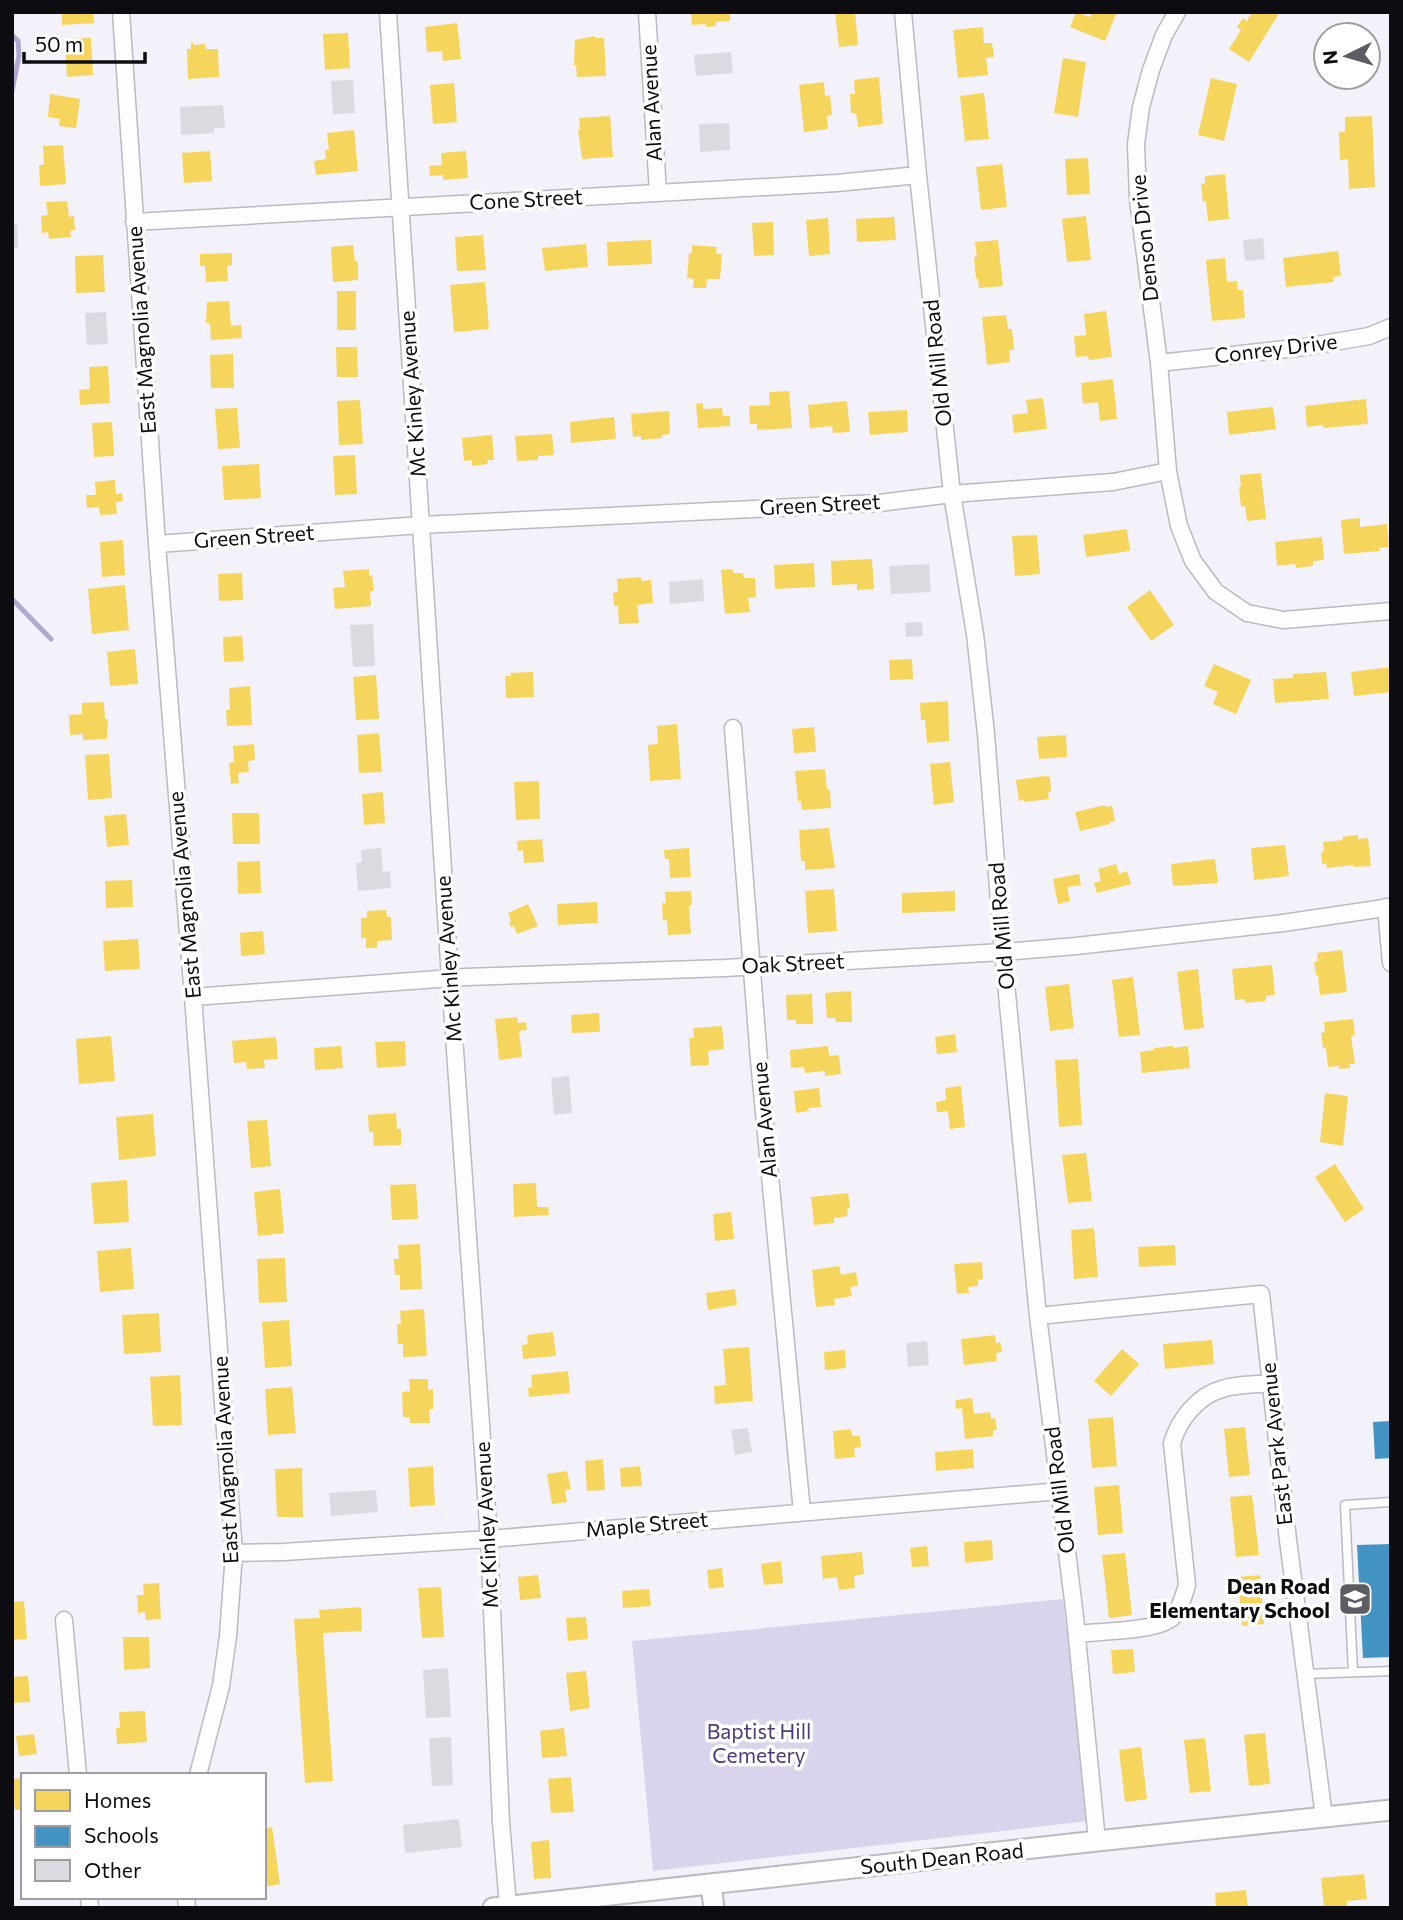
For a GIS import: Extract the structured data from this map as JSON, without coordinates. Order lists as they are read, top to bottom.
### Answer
{
  "streets": {
    "street": [
      "Alan Avenue",
      "Cone Street",
      "Denson Drive",
      "East Magnolia Avenue",
      "Conrey Drive",
      "Old Mill Road",
      "Mc Kinley Avenue",
      "Green Street",
      "Oak Street",
      "East Park Avenue",
      "Maple Street",
      "South Dean Road"
    ]
  },
  "crossings": [
    ["Alan Avenue", "Cone Street"],
    ["Alan Avenue", "Oak Street"],
    ["Alan Avenue", "Maple Street"],
    ["Cone Street", "East Magnolia Avenue"],
    ["Cone Street", "Old Mill Road"],
    ["Cone Street", "Mc Kinley Avenue"],
    ["Denson Drive", "Conrey Drive"],
    ["Denson Drive", "Green Street"],
    ["East Magnolia Avenue", "Green Street"],
    ["East Magnolia Avenue", "Oak Street"],
    ["East Magnolia Avenue", "Maple Street"],
    ["Old Mill Road", "Green Street"],
    ["Old Mill Road", "Oak Street"],
    ["Old Mill Road", "East Park Avenue"],
    ["Old Mill Road", "Maple Street"],
    ["Old Mill Road", "South Dean Road"],
    ["Mc Kinley Avenue", "Green Street"],
    ["Mc Kinley Avenue", "Oak Street"],
    ["Mc Kinley Avenue", "Maple Street"],
    ["Mc Kinley Avenue", "South Dean Road"],
    ["East Park Avenue", "South Dean Road"]
  ],
  "parks": ["Baptist Hill Cemetery"],
  "places": {
    "school or university": ["Dean Road Elementary School"]
  },
  "legend": ["Homes", "Schools", "Other"],
  "scale_bar": "50 m",
  "north": "left"
}
